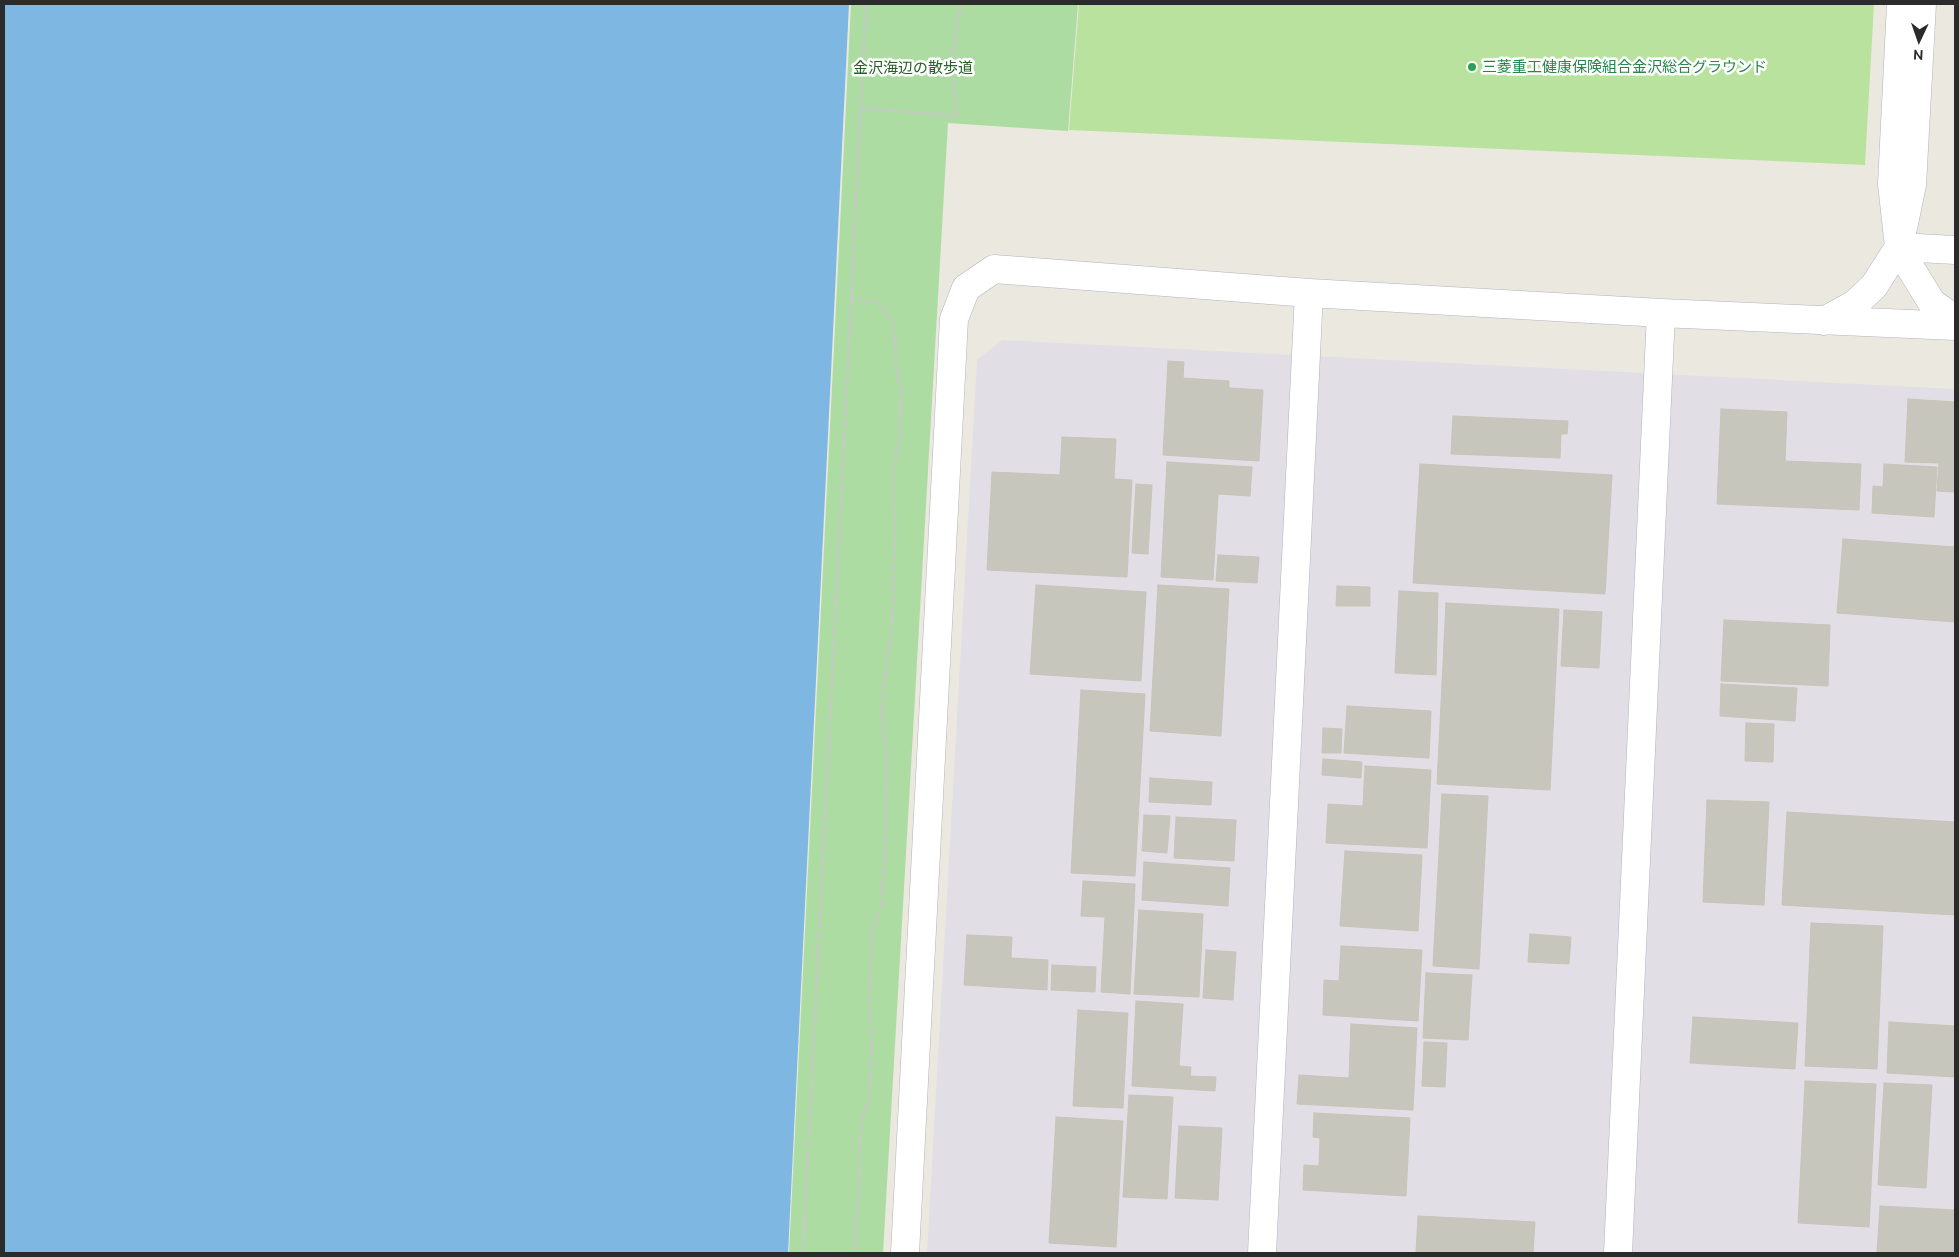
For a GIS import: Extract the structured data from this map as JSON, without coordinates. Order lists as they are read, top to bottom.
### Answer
{
  "parks": ["金沢海辺の散歩道"],
  "places": ["三菱重工健康保険組合金沢総合グラウンド"],
  "north": "bottom"
}
